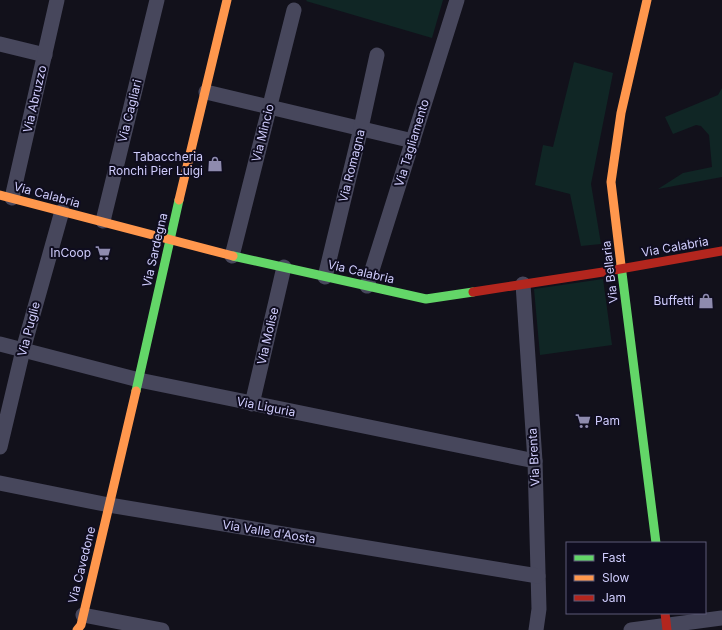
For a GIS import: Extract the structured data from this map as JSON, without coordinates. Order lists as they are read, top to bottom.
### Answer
{
  "streets": {
    "street": [
      "Via Abruzzo",
      "Via Cagliari",
      "Via Mincio",
      "Via Tagliamento",
      "Via Romagna",
      "Via Calabria",
      "Via Sardegna",
      "Via Bellaria",
      "Via Puglie",
      "Via Molise",
      "Via Liguria",
      "Via Brenta",
      "Via Valle d'Aosta",
      "Via Cavedone"
    ]
  },
  "crossings": [
    ["Via Abruzzo", "Via Calabria"],
    ["Via Cagliari", "Via Calabria"],
    ["Via Mincio", "Via Calabria"],
    ["Via Tagliamento", "Via Calabria"],
    ["Via Romagna", "Via Calabria"],
    ["Via Calabria", "Via Sardegna"],
    ["Via Calabria", "Via Bellaria"],
    ["Via Calabria", "Via Puglie"],
    ["Via Calabria", "Via Molise"],
    ["Via Calabria", "Via Brenta"],
    ["Via Sardegna", "Via Liguria"],
    ["Via Sardegna", "Via Valle d'Aosta"],
    ["Via Sardegna", "Via Cavedone"],
    ["Via Puglie", "Via Liguria"],
    ["Via Molise", "Via Liguria"],
    ["Via Liguria", "Via Brenta"],
    ["Via Brenta", "Via Valle d'Aosta"],
    ["Via Valle d'Aosta", "Via Cavedone"]
  ],
  "places": {
    "shop": ["Tabaccheria Ronchi Pier Luigi", "Buffetti"],
    "supermarket": ["InCoop", "Pam"]
  },
  "legend": ["Fast", "Slow", "Jam"]
}
